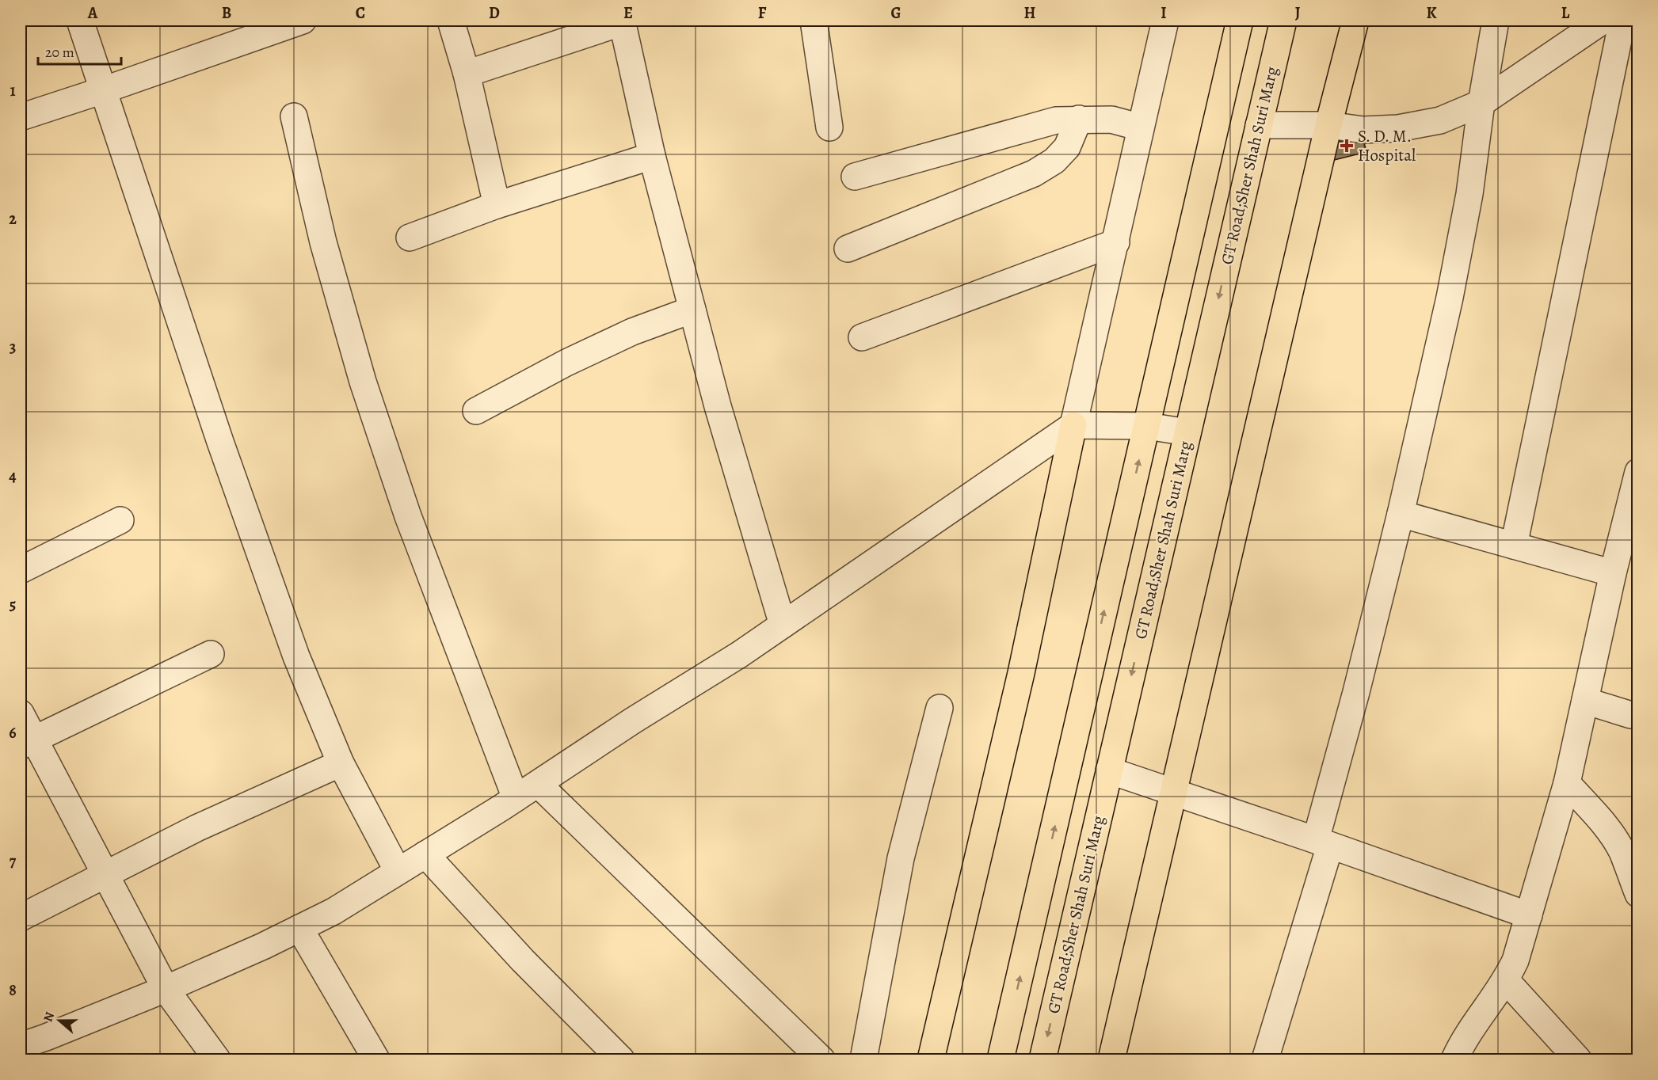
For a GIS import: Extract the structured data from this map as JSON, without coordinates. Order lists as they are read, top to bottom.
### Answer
{
  "streets": {
    "main road": ["GT Road;Sher Shah Suri Marg"]
  },
  "places": {
    "health": ["S. D. M. Hospital"]
  },
  "scale_bar": "20 m",
  "north": "left",
  "grid": {
    "columns": [
      "A",
      "B",
      "C",
      "D",
      "E",
      "F",
      "G",
      "H",
      "I",
      "J",
      "K",
      "L"
    ],
    "rows": [
      "1",
      "2",
      "3",
      "4",
      "5",
      "6",
      "7",
      "8"
    ]
  }
}
